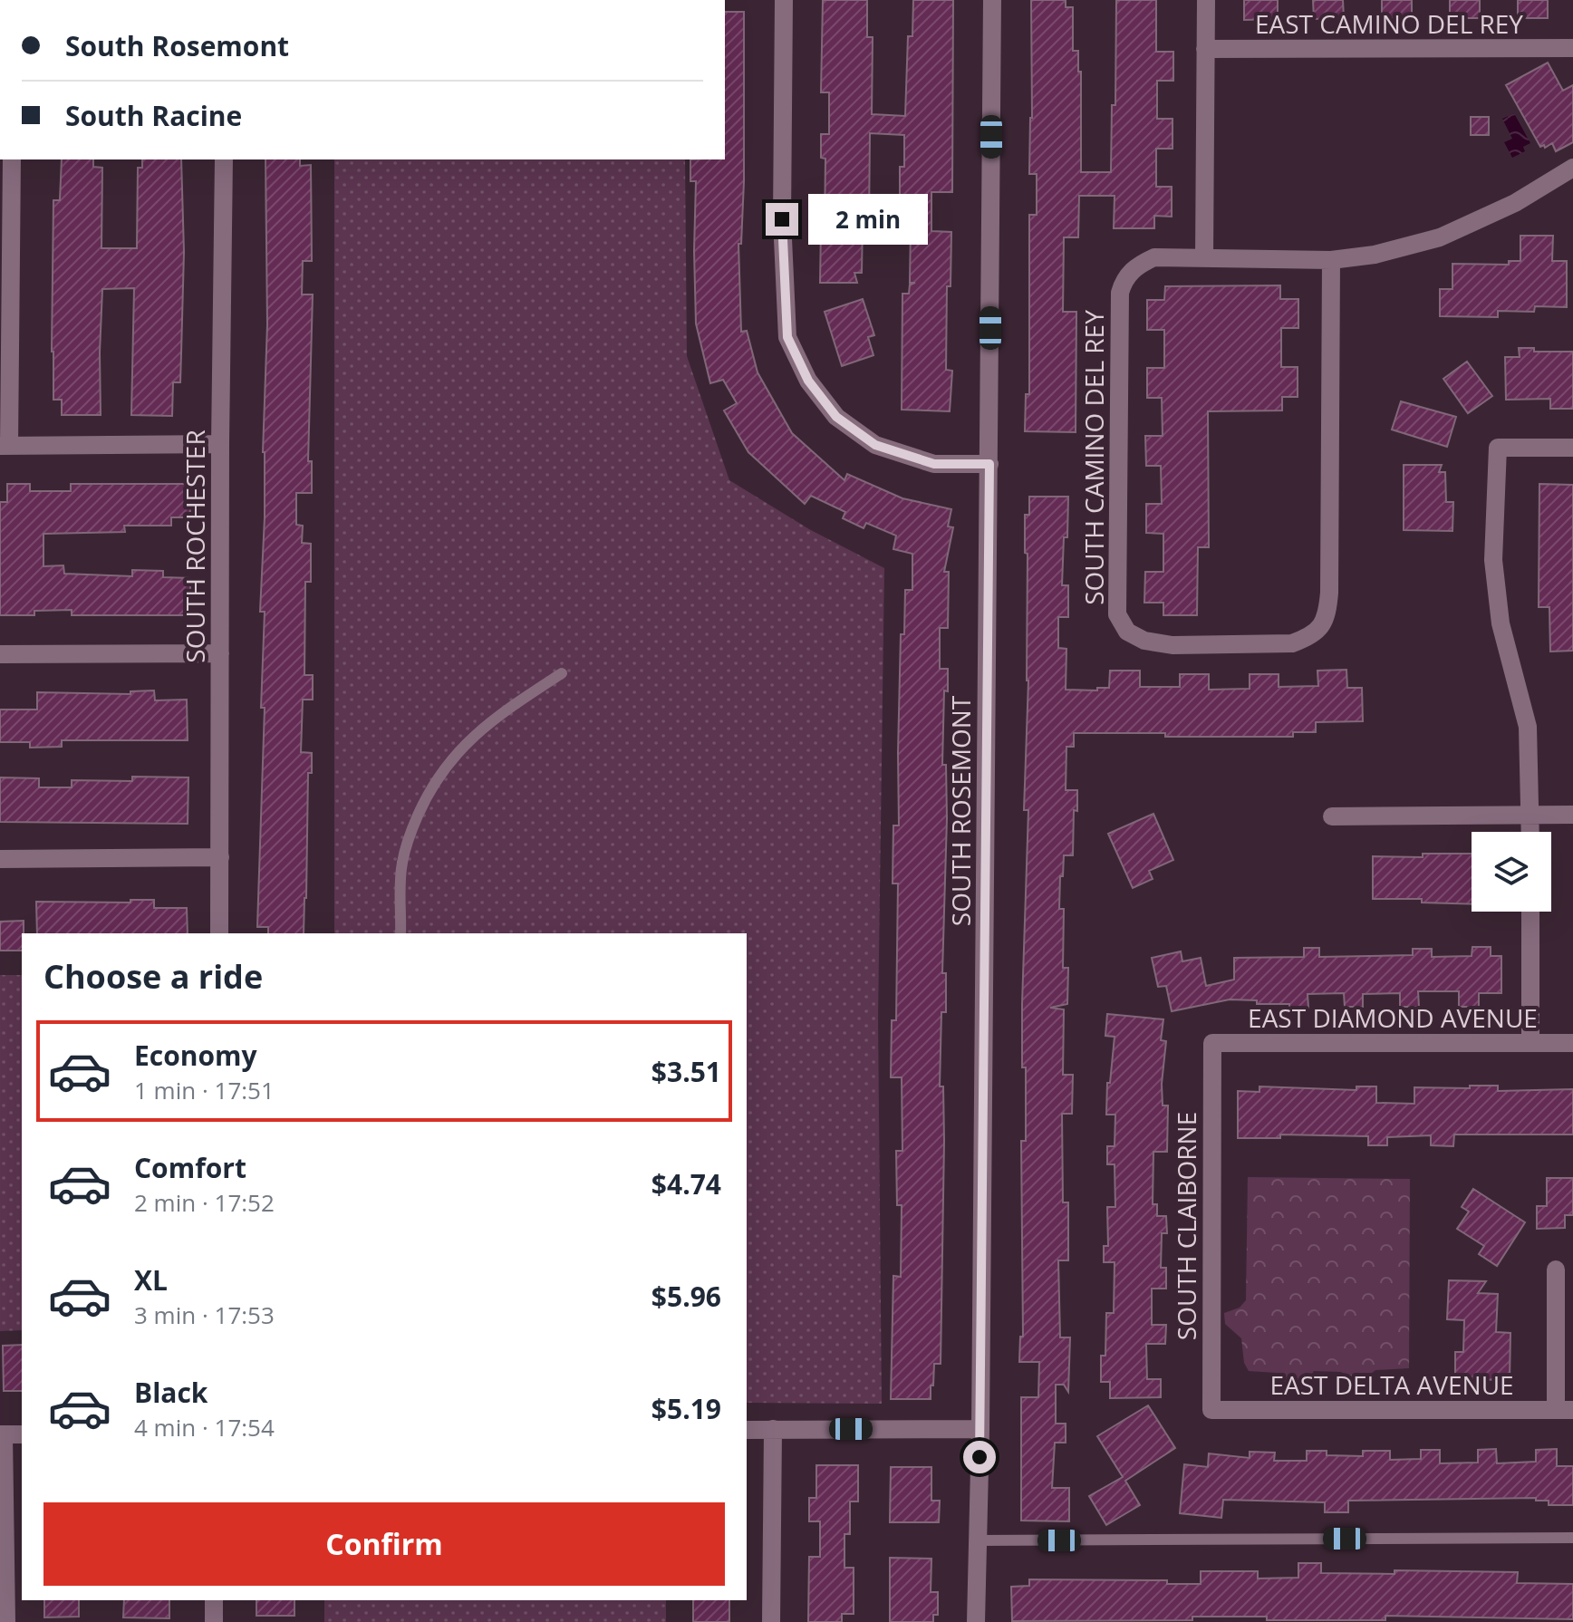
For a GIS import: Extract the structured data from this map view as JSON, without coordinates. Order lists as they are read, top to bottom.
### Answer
{
  "streets": {
    "street": [
      "EAST CAMINO DEL REY",
      "SOUTH CAMINO DEL REY",
      "SOUTH ROCHESTER",
      "SOUTH ROSEMONT",
      "EAST DIAMOND AVENUE",
      "SOUTH CLAIBORNE",
      "EAST DELTA AVENUE"
    ]
  },
  "crossings": [
    ["EAST DIAMOND AVENUE", "SOUTH CLAIBORNE"],
    ["SOUTH CLAIBORNE", "EAST DELTA AVENUE"]
  ],
  "page": {
    "banner": ["South Rosemont", "South Racine"],
    "bubble": "2 min",
    "heading": "Choose a ride",
    "list": [
      {
        "name": "Economy",
        "note": "1 min · 17:51",
        "value": "$3.51"
      },
      {
        "name": "Comfort",
        "note": "2 min · 17:52",
        "value": "$4.74"
      },
      {
        "name": "XL",
        "note": "3 min · 17:53",
        "value": "$5.96"
      },
      {
        "name": "Black",
        "note": "4 min · 17:54",
        "value": "$5.19"
      }
    ],
    "buttons": "Confirm"
  }
}
